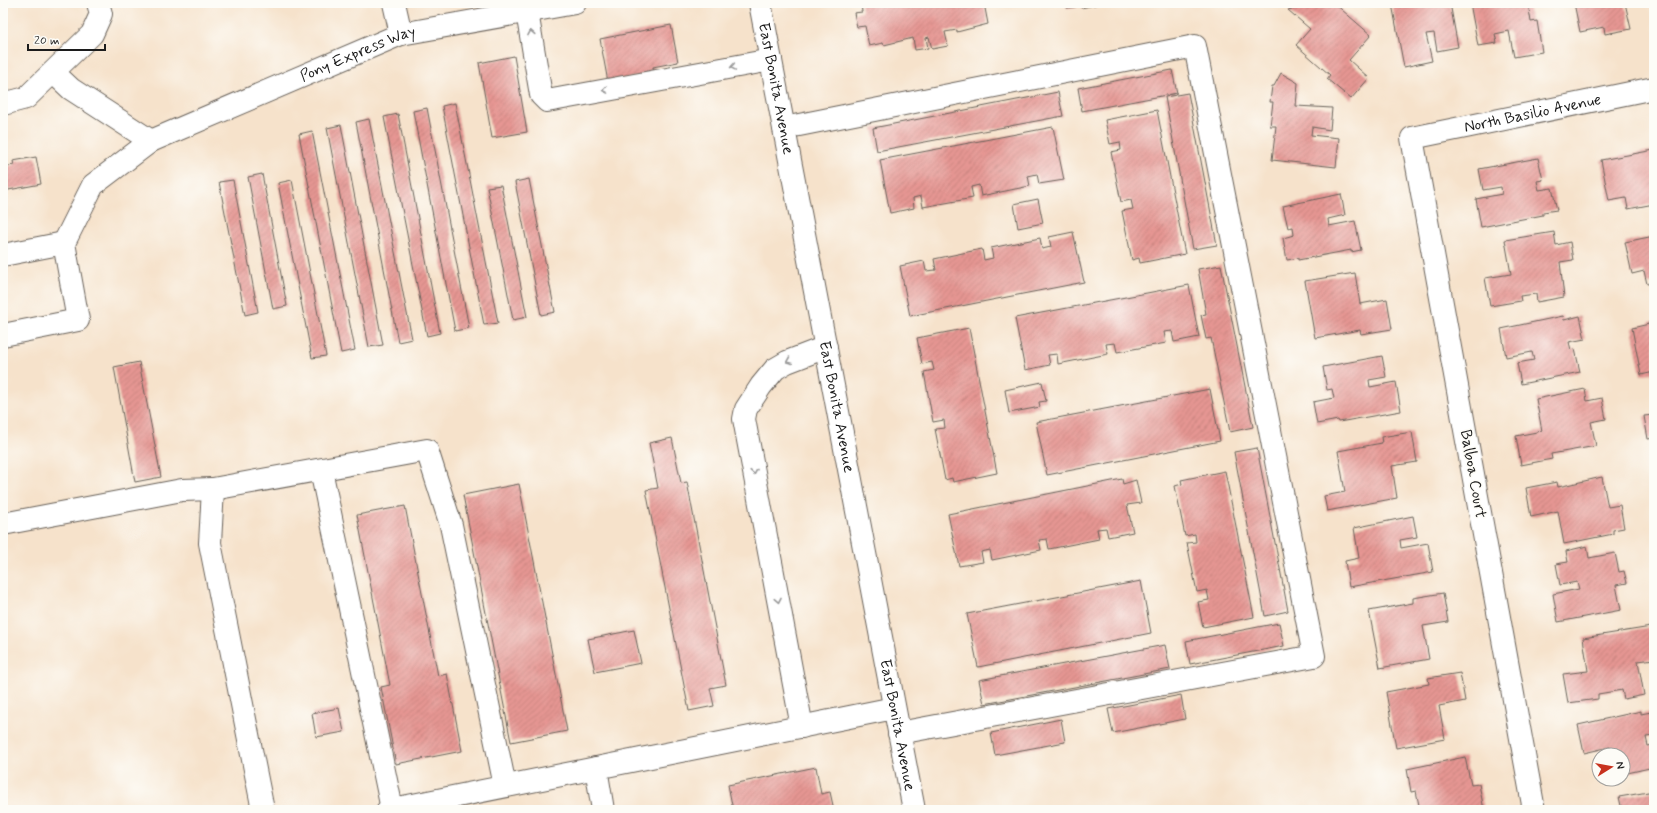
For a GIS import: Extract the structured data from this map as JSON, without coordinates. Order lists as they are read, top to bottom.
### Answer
{
  "streets": {
    "street": [
      "Pony Express Way",
      "East Bonita Avenue",
      "North Basilio Avenue",
      "Balboa Court"
    ]
  },
  "crossings": [
    ["North Basilio Avenue", "Balboa Court"]
  ],
  "scale_bar": "20 m",
  "north": "right"
}
